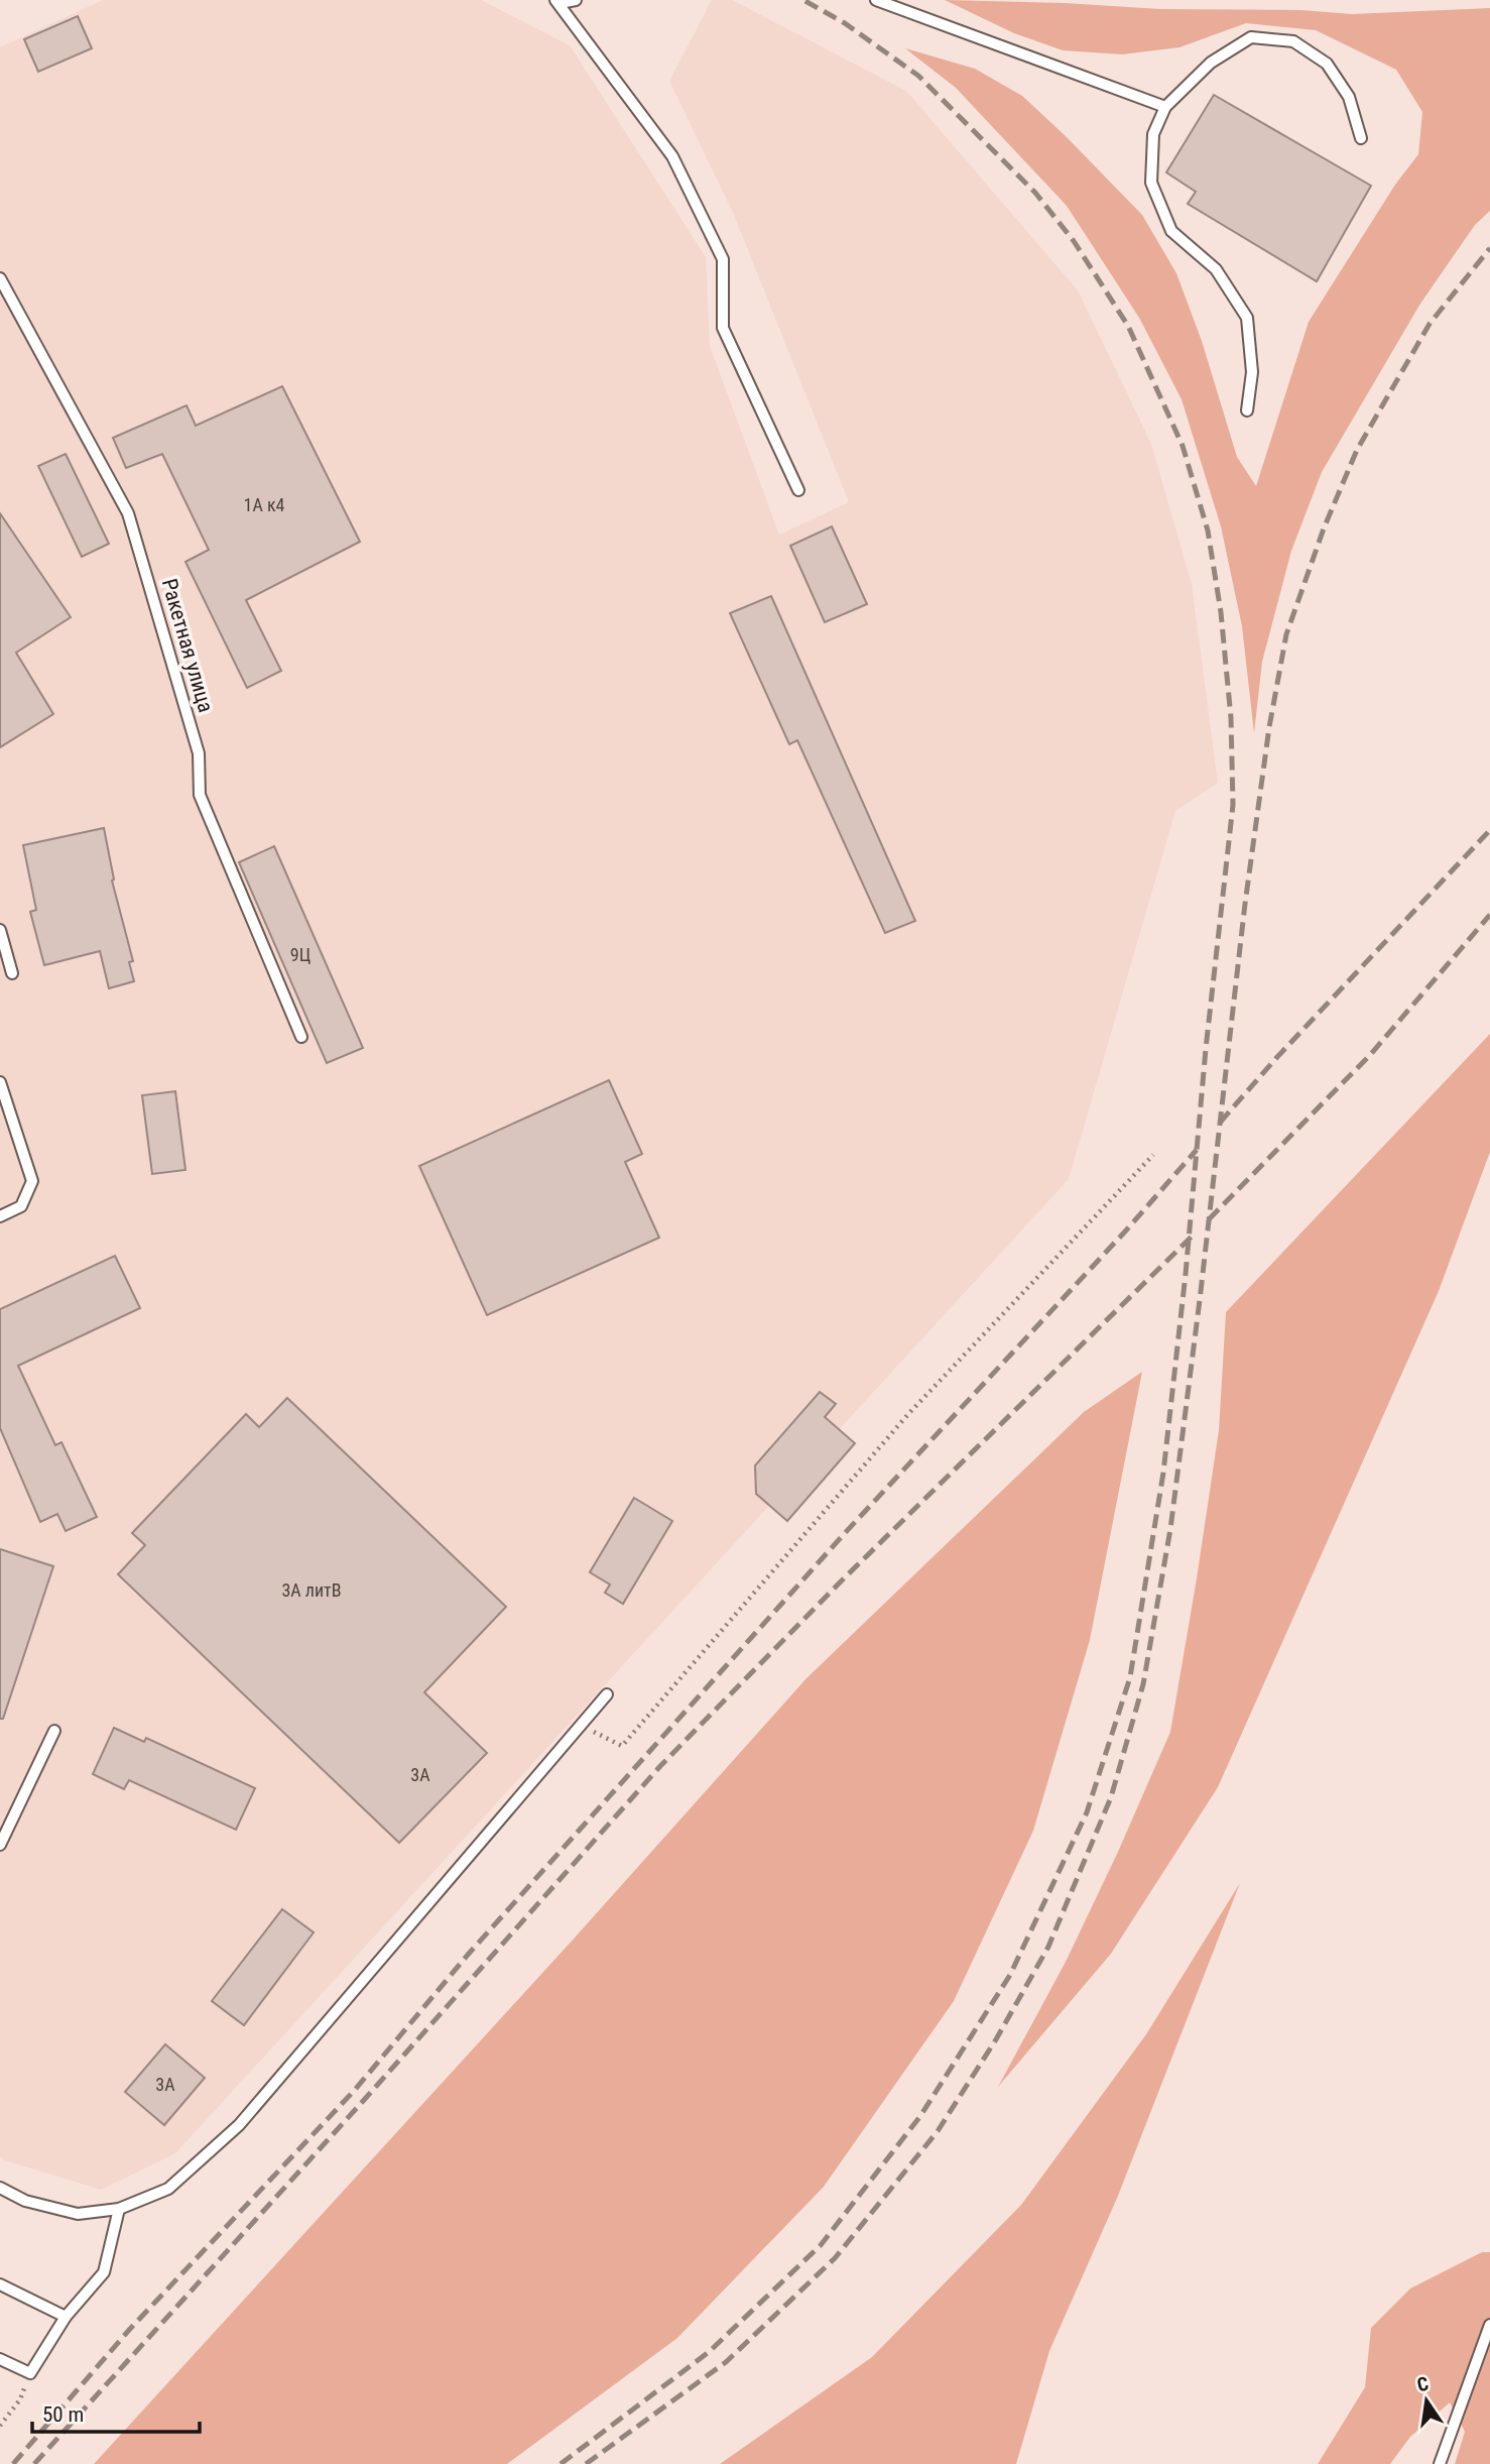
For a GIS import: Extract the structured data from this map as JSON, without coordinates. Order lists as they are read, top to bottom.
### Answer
{
  "streets": {
    "lane": ["Ракетная улица"]
  },
  "house_numbers": [
    "1А к4",
    "9Ц",
    "3А литВ",
    "3А",
    "3А"
  ],
  "scale_bar": "50 m",
  "north": "top"
}
